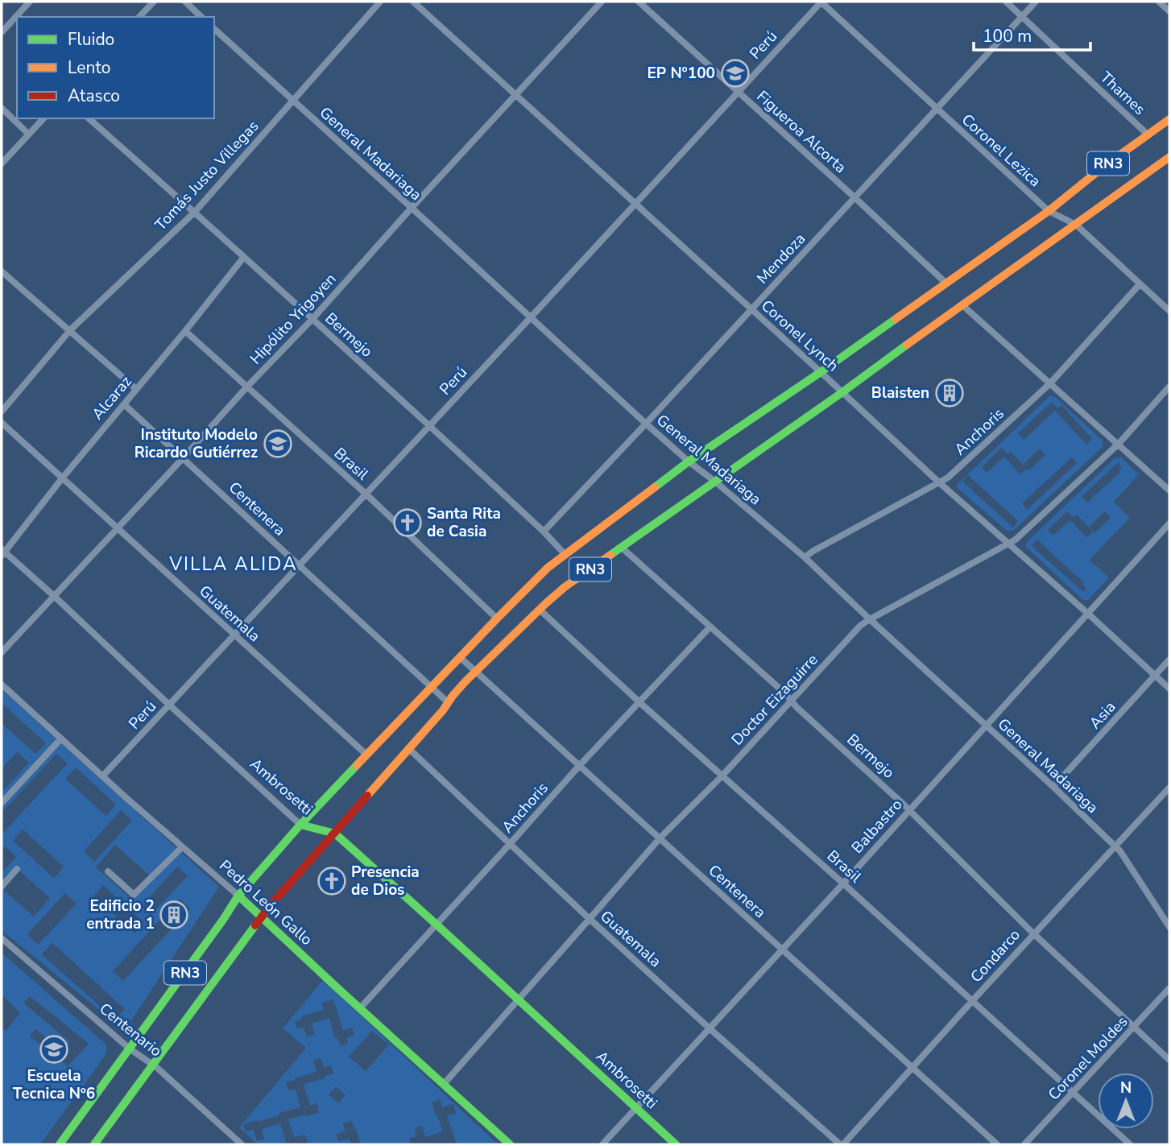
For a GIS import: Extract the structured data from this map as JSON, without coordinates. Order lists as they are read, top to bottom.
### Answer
{
  "streets": {
    "main road": ["RN3", "Ambrosetti", "Pedro León Gallo"],
    "street": [
      "Perú",
      "Thames",
      "Figueroa Alcorta",
      "Coronel Lezica",
      "General Madariaga",
      "Tomás Justo Villegas",
      "Mendoza",
      "Hipólito Yrigoyen",
      "Bermejo",
      "Coronel Lynch",
      "Alcaraz",
      "Anchoris",
      "Brasil",
      "Centenera",
      "Guatemala",
      "Doctor Eizaguirre",
      "Asia",
      "Balbastro",
      "Condarco",
      "Centenario",
      "Coronel Moldes"
    ]
  },
  "crossings": [
    ["Perú", "Figueroa Alcorta"],
    ["Perú", "Coronel Lezica"],
    ["Perú", "General Madariaga"],
    ["Perú", "Bermejo"],
    ["Perú", "Coronel Lynch"],
    ["Perú", "Brasil"],
    ["Perú", "Centenera"],
    ["Perú", "Guatemala"],
    ["Perú", "Ambrosetti"],
    ["Perú", "Pedro León Gallo"],
    ["Thames", "RN3"],
    ["Thames", "Mendoza"],
    ["Figueroa Alcorta", "RN3"],
    ["Figueroa Alcorta", "Mendoza"],
    ["Coronel Lezica", "RN3"],
    ["Coronel Lezica", "Mendoza"],
    ["Coronel Lezica", "Anchoris"],
    ["General Madariaga", "RN3"],
    ["General Madariaga", "Tomás Justo Villegas"],
    ["General Madariaga", "Mendoza"],
    ["General Madariaga", "Hipólito Yrigoyen"],
    ["General Madariaga", "Anchoris"],
    ["General Madariaga", "Doctor Eizaguirre"],
    ["General Madariaga", "Asia"],
    ["General Madariaga", "Balbastro"],
    ["General Madariaga", "Condarco"],
    ["RN3", "Bermejo"],
    ["RN3", "Coronel Lynch"],
    ["RN3", "Brasil"],
    ["RN3", "Centenera"],
    ["RN3", "Guatemala"],
    ["RN3", "Ambrosetti"],
    ["RN3", "Pedro León Gallo"],
    ["RN3", "Centenario"],
    ["Tomás Justo Villegas", "Bermejo"],
    ["Mendoza", "Bermejo"],
    ["Mendoza", "Coronel Lynch"],
    ["Hipólito Yrigoyen", "Bermejo"],
    ["Hipólito Yrigoyen", "Coronel Lynch"],
    ["Hipólito Yrigoyen", "Brasil"],
    ["Hipólito Yrigoyen", "Centenera"],
    ["Hipólito Yrigoyen", "Guatemala"],
    ["Hipólito Yrigoyen", "Ambrosetti"],
    ["Bermejo", "Alcaraz"],
    ["Bermejo", "Anchoris"],
    ["Bermejo", "Doctor Eizaguirre"],
    ["Bermejo", "Balbastro"],
    ["Bermejo", "Condarco"],
    ["Bermejo", "Coronel Moldes"],
    ["Coronel Lynch", "Anchoris"],
    ["Coronel Lynch", "Doctor Eizaguirre"],
    ["Coronel Lynch", "Asia"],
    ["Coronel Lynch", "Balbastro"],
    ["Alcaraz", "Brasil"],
    ["Alcaraz", "Centenera"],
    ["Alcaraz", "Guatemala"],
    ["Alcaraz", "Ambrosetti"],
    ["Anchoris", "Brasil"],
    ["Anchoris", "Centenera"],
    ["Anchoris", "Guatemala"],
    ["Anchoris", "Ambrosetti"],
    ["Anchoris", "Pedro León Gallo"],
    ["Brasil", "Doctor Eizaguirre"],
    ["Brasil", "Balbastro"],
    ["Brasil", "Condarco"],
    ["Brasil", "Coronel Moldes"],
    ["Centenera", "Doctor Eizaguirre"],
    ["Centenera", "Balbastro"],
    ["Centenera", "Condarco"],
    ["Guatemala", "Doctor Eizaguirre"],
    ["Guatemala", "Balbastro"],
    ["Guatemala", "Condarco"],
    ["Doctor Eizaguirre", "Ambrosetti"],
    ["Doctor Eizaguirre", "Pedro León Gallo"],
    ["Ambrosetti", "Balbastro"]
  ],
  "districts": ["VILLA ALIDA"],
  "places": {
    "school or university": ["EP N°100", "Instituto Modelo Ricardo Gutiérrez", "Escuela Tecnica Nº6"],
    "building": ["Blaisten", "Edificio 2 entrada 1"],
    "church": ["Santa Rita de Casia", "Presencia de Dios"]
  },
  "legend": ["Fluido", "Lento", "Atasco"],
  "scale_bar": "100 m",
  "north": "top"
}
